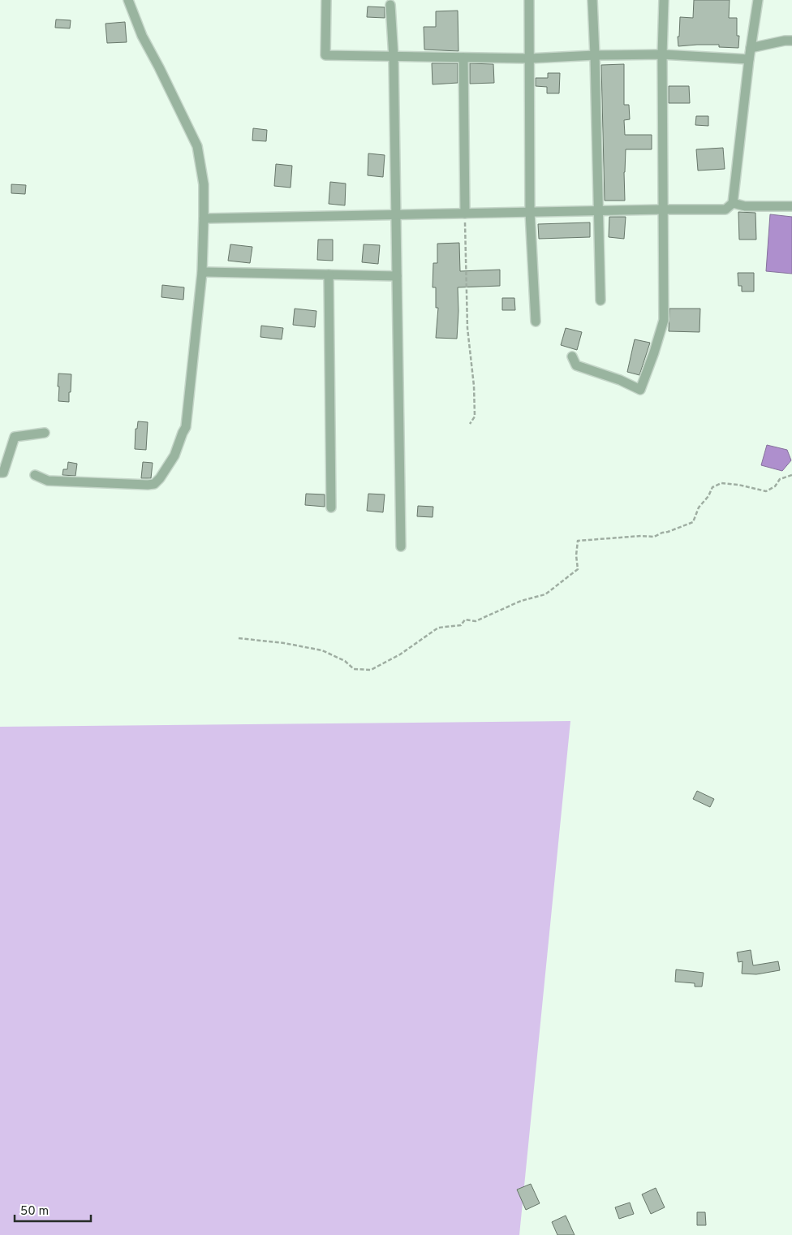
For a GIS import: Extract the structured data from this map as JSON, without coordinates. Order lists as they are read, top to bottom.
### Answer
{
  "scale_bar": "50 m"
}
